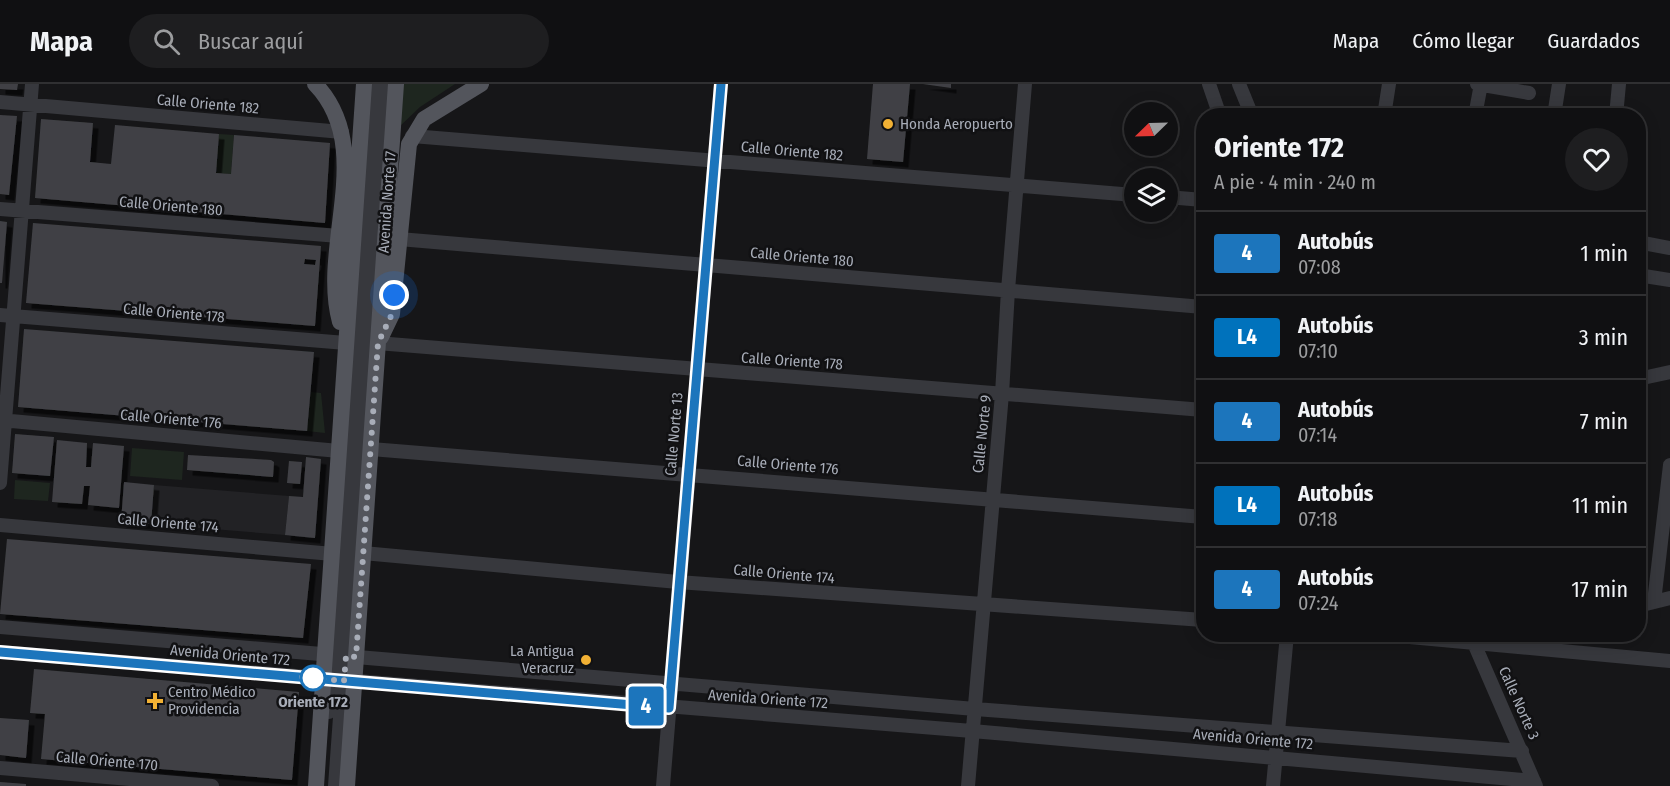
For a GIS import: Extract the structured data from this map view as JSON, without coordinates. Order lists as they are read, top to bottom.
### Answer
{
  "streets": {
    "main road": ["Avenida Norte 17"],
    "street": [
      "Calle Oriente 182",
      "Calle Oriente 180",
      "Calle Oriente 178",
      "Calle Oriente 176",
      "Calle Norte 13",
      "Calle Norte 9",
      "Calle Oriente 174",
      "Avenida Oriente 172",
      "Calle Norte 3",
      "Calle Oriente 170"
    ]
  },
  "crossings": [
    ["Calle Oriente 182", "Calle Norte 13"],
    ["Calle Oriente 182", "Calle Norte 9"],
    ["Avenida Norte 17", "Calle Oriente 178"],
    ["Avenida Norte 17", "Calle Oriente 176"],
    ["Avenida Norte 17", "Calle Oriente 174"],
    ["Avenida Norte 17", "Avenida Oriente 172"],
    ["Calle Oriente 180", "Calle Norte 13"],
    ["Calle Oriente 180", "Calle Norte 9"],
    ["Calle Oriente 178", "Calle Norte 13"],
    ["Calle Oriente 178", "Calle Norte 9"],
    ["Calle Oriente 176", "Calle Norte 13"],
    ["Calle Oriente 176", "Calle Norte 9"],
    ["Calle Norte 13", "Calle Oriente 174"],
    ["Calle Norte 13", "Avenida Oriente 172"],
    ["Calle Norte 9", "Calle Oriente 174"],
    ["Calle Norte 9", "Avenida Oriente 172"],
    ["Avenida Oriente 172", "Calle Norte 3"]
  ],
  "places": {
    "other": ["Honda Aeropuerto", "La Antigua Veracruz", "Oriente 172"],
    "health": ["Centro Médico Providencia"]
  },
  "lines": ["bus line 4"],
  "north": "bottom left",
  "page": {
    "header": "Mapa",
    "search": "Buscar aquí",
    "nav": ["Mapa", "Cómo llegar", "Guardados"],
    "on_map": "4",
    "heading": ["Oriente 172", "A pie · 4 min · 240 m"],
    "list": [
      {
        "mark": "4",
        "name": "Autobús",
        "note": "07:08",
        "value": "1 min"
      },
      {
        "mark": "L4",
        "name": "Autobús",
        "note": "07:10",
        "value": "3 min"
      },
      {
        "mark": "4",
        "name": "Autobús",
        "note": "07:14",
        "value": "7 min"
      },
      {
        "mark": "L4",
        "name": "Autobús",
        "note": "07:18",
        "value": "11 min"
      },
      {
        "mark": "4",
        "name": "Autobús",
        "note": "07:24",
        "value": "17 min"
      }
    ]
  }
}
